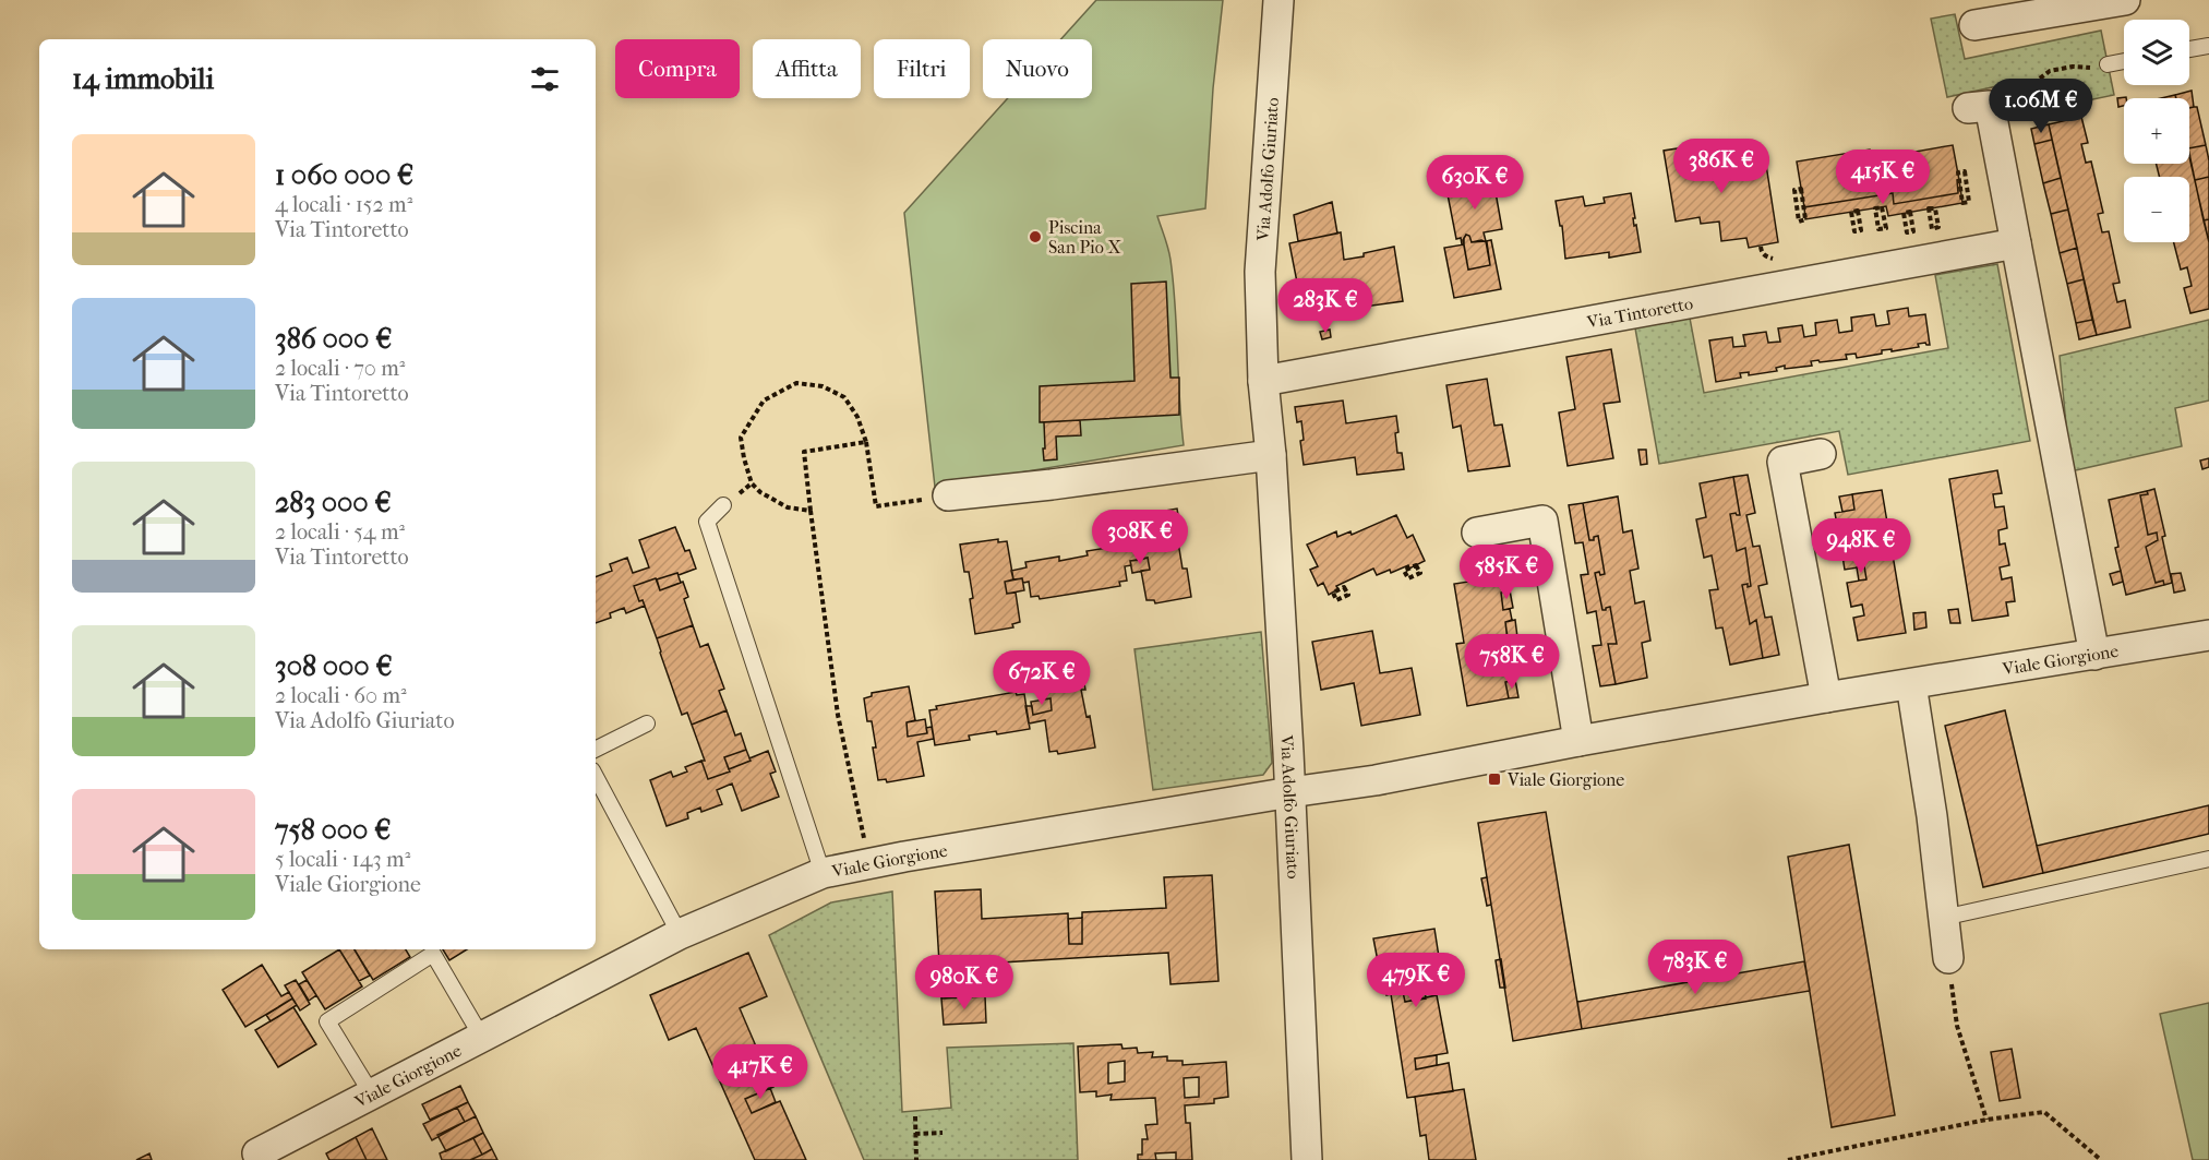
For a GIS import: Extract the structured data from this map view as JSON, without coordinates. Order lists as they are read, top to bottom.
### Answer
{
  "streets": {
    "street": ["Via Adolfo Giuriato", "Via Tintoretto", "Viale Giorgione"]
  },
  "crossings": [
    ["Via Adolfo Giuriato", "Via Tintoretto"],
    ["Via Adolfo Giuriato", "Viale Giorgione"]
  ],
  "places": {
    "other": ["Piscina San Pio X"],
    "transit": ["Viale Giorgione"]
  },
  "page": {
    "map_buttons": ["+", "−"],
    "chip": [
      "Compra",
      "Affitta",
      "Filtri",
      "Nuovo"
    ],
    "heading": "14 immobili",
    "price": [
      "1.06M €",
      "386K €",
      "415K €",
      "630K €",
      "283K €",
      "308K €",
      "948K €",
      "585K €",
      "758K €",
      "672K €",
      "783K €",
      "479K €",
      "980K €",
      "417K €"
    ],
    "list": [
      {
        "name": "1 060 000 €",
        "note": "4 locali · 152 m² · Via Tintoretto"
      },
      {
        "name": "386 000 €",
        "note": "2 locali · 70 m² · Via Tintoretto"
      },
      {
        "name": "283 000 €",
        "note": "2 locali · 54 m² · Via Tintoretto"
      },
      {
        "name": "308 000 €",
        "note": "2 locali · 60 m² · Via Adolfo Giuriato"
      },
      {
        "name": "758 000 €",
        "note": "5 locali · 143 m² · Viale Giorgione"
      }
    ]
  }
}
